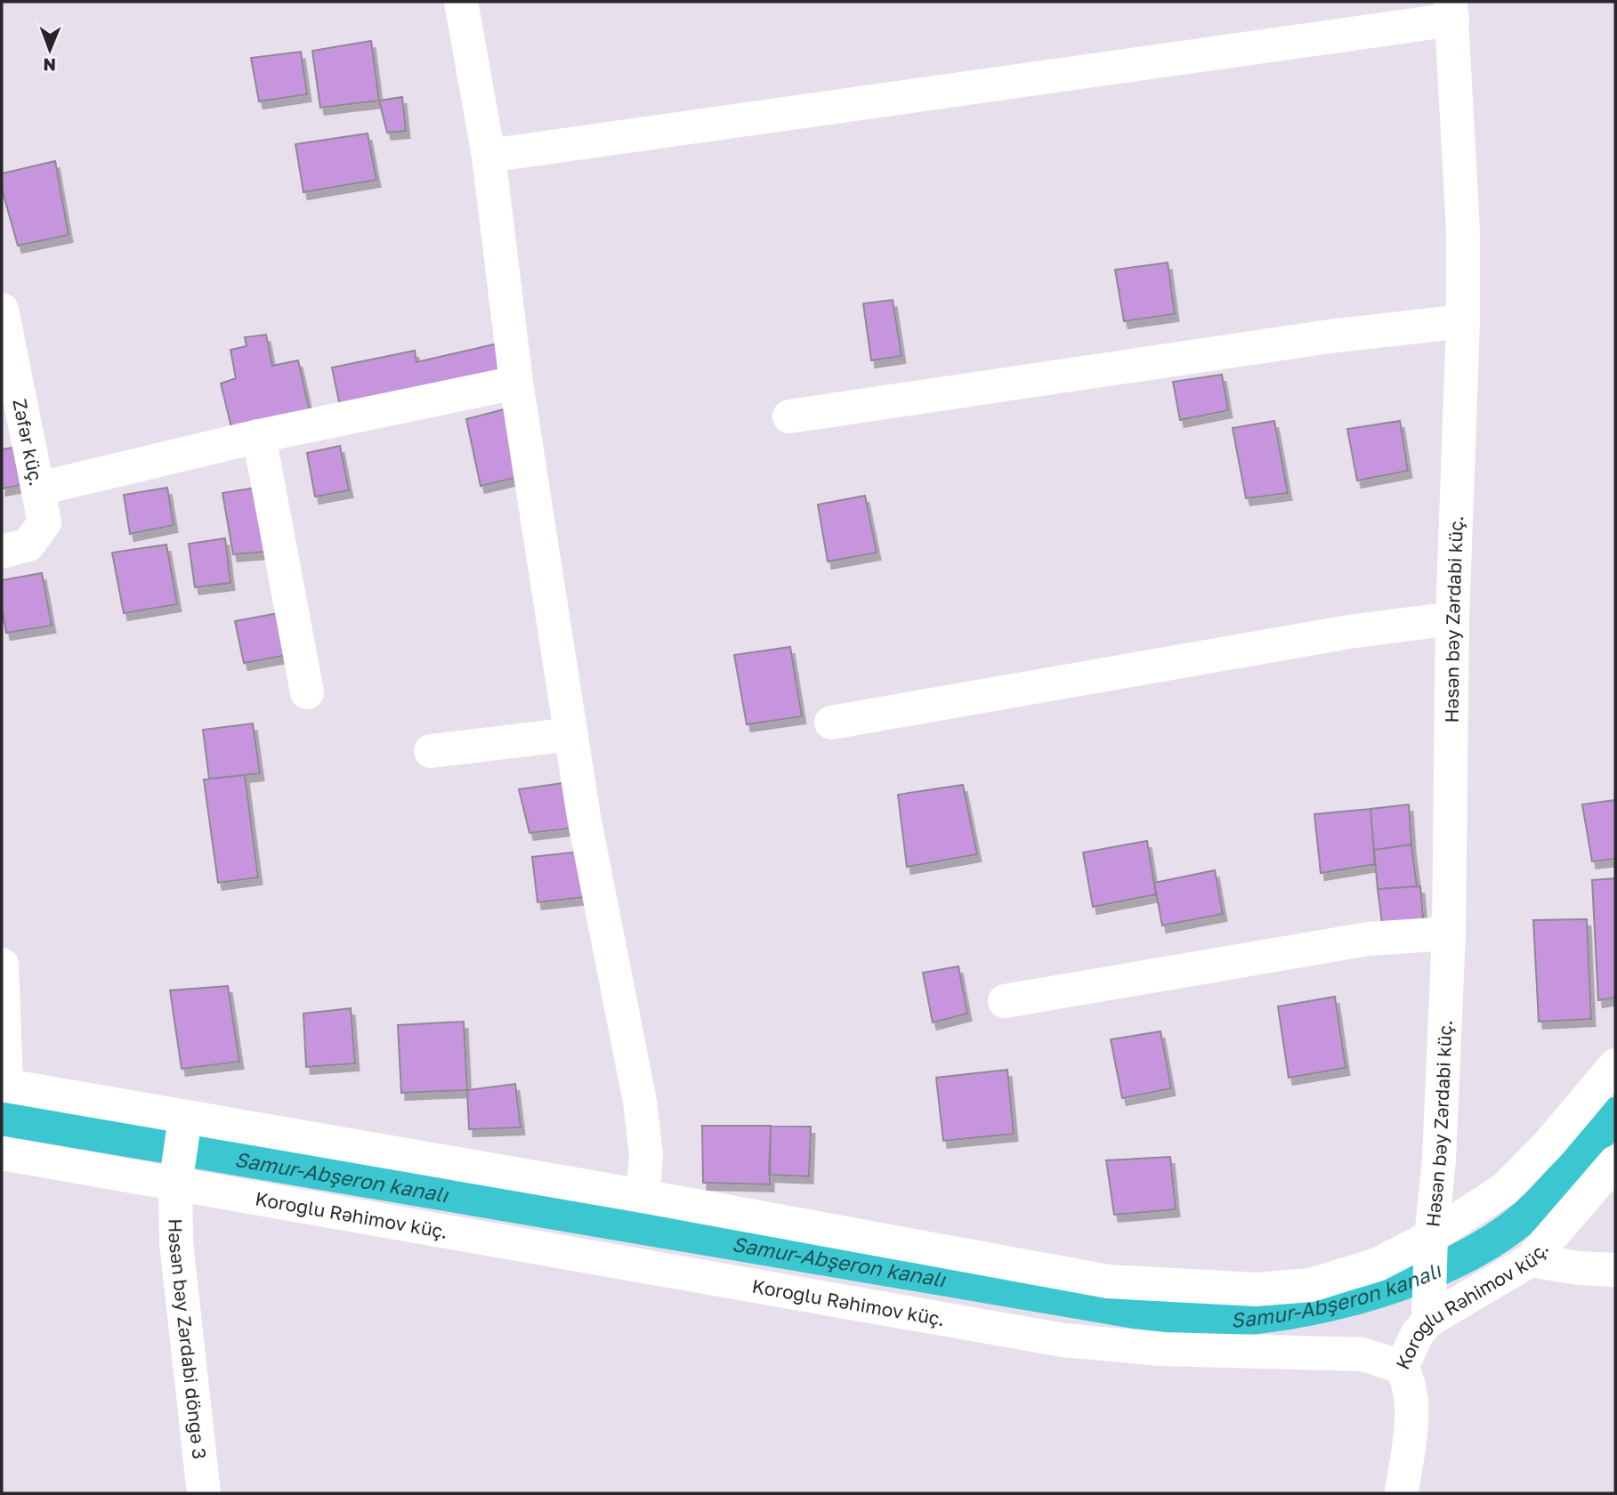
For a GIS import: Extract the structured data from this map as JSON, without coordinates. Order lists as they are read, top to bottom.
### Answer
{
  "streets": {
    "street": [
      "Zəfər küç.",
      "Həsən bəy Zərdabi küç.",
      "Koroğlu Rəhimov küç.",
      "Həsən bəy Zərdabi döngə 3"
    ]
  },
  "crossings": [
    ["Həsən bəy Zərdabi küç.", "Koroğlu Rəhimov küç."],
    ["Koroğlu Rəhimov küç.", "Həsən bəy Zərdabi döngə 3"]
  ],
  "water": ["Samur-Abşeron kanalı"],
  "north": "bottom"
}
